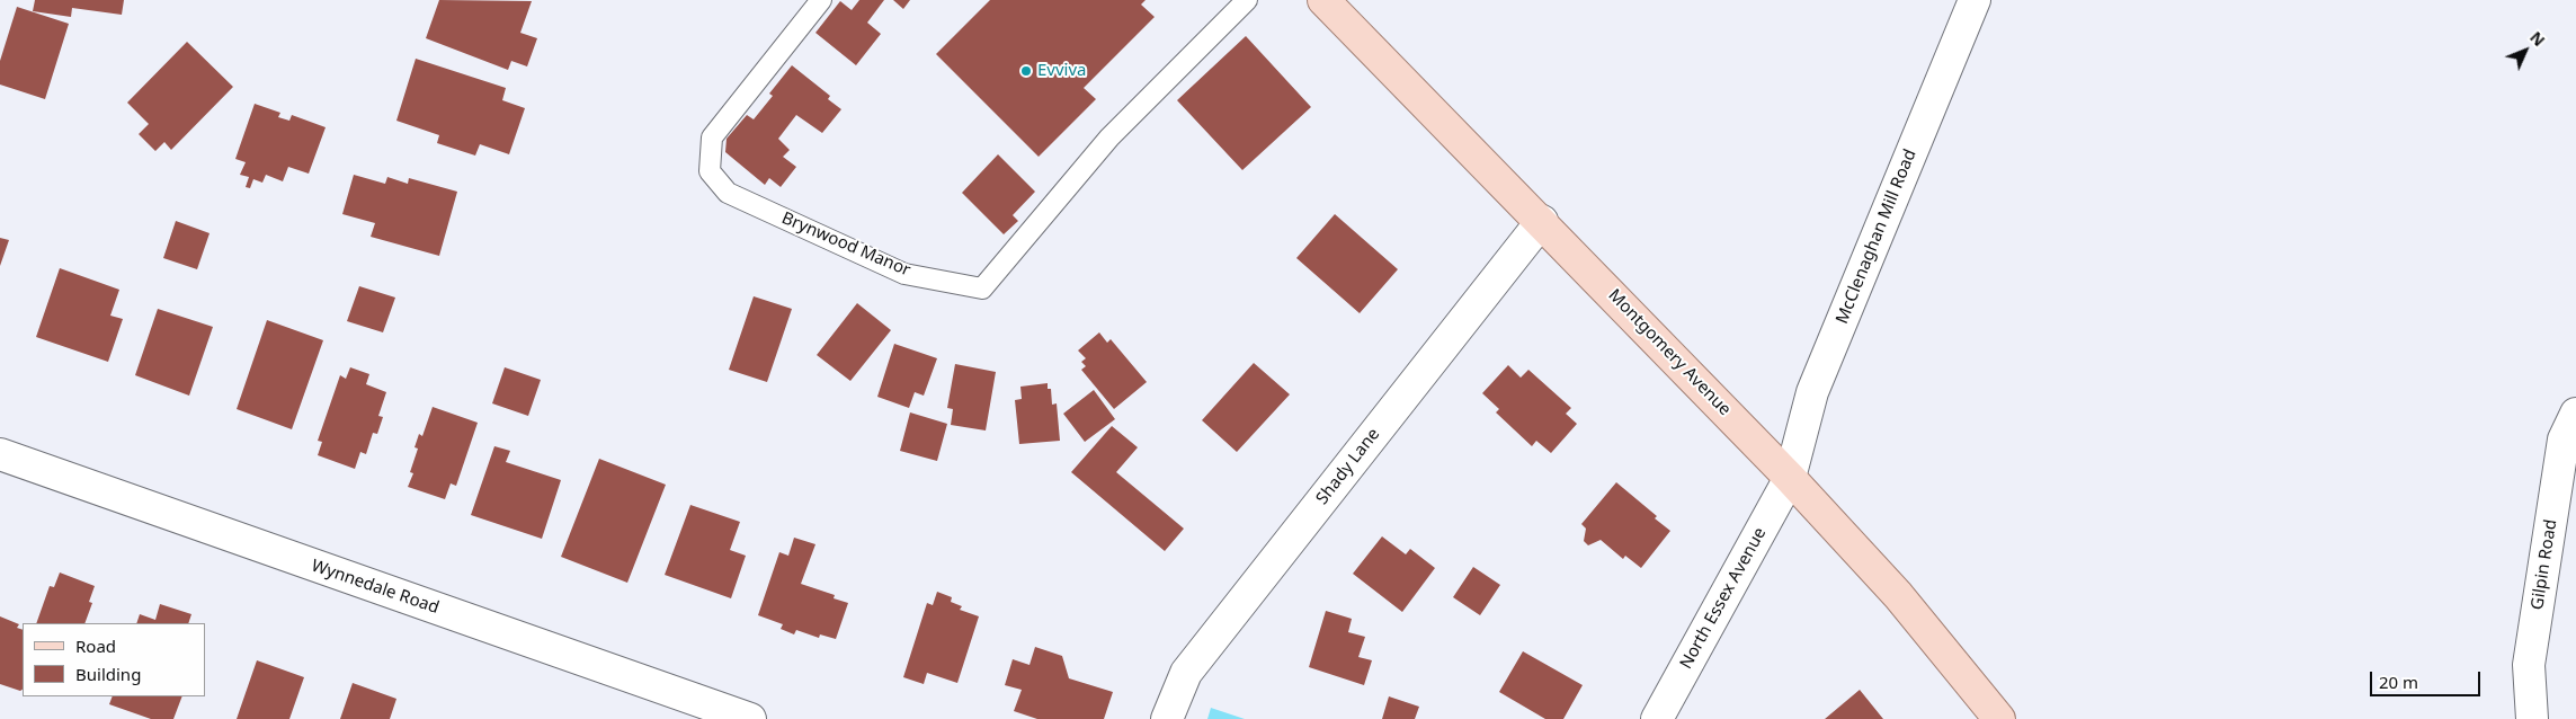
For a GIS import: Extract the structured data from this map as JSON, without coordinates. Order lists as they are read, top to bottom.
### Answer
{
  "streets": {
    "main road": ["Montgomery Avenue"],
    "street": [
      "McClenaghan Mill Road",
      "Shady Lane",
      "Gilpin Road",
      "Wynnedale Road",
      "North Essex Avenue"
    ],
    "lane": ["Brynwood Manor"]
  },
  "crossings": [
    ["McClenaghan Mill Road", "Montgomery Avenue"],
    ["McClenaghan Mill Road", "North Essex Avenue"],
    ["Montgomery Avenue", "Shady Lane"],
    ["Montgomery Avenue", "North Essex Avenue"]
  ],
  "places": ["Evviva"],
  "legend": ["Road", "Building"],
  "scale_bar": "20 m",
  "north": "top right"
}
